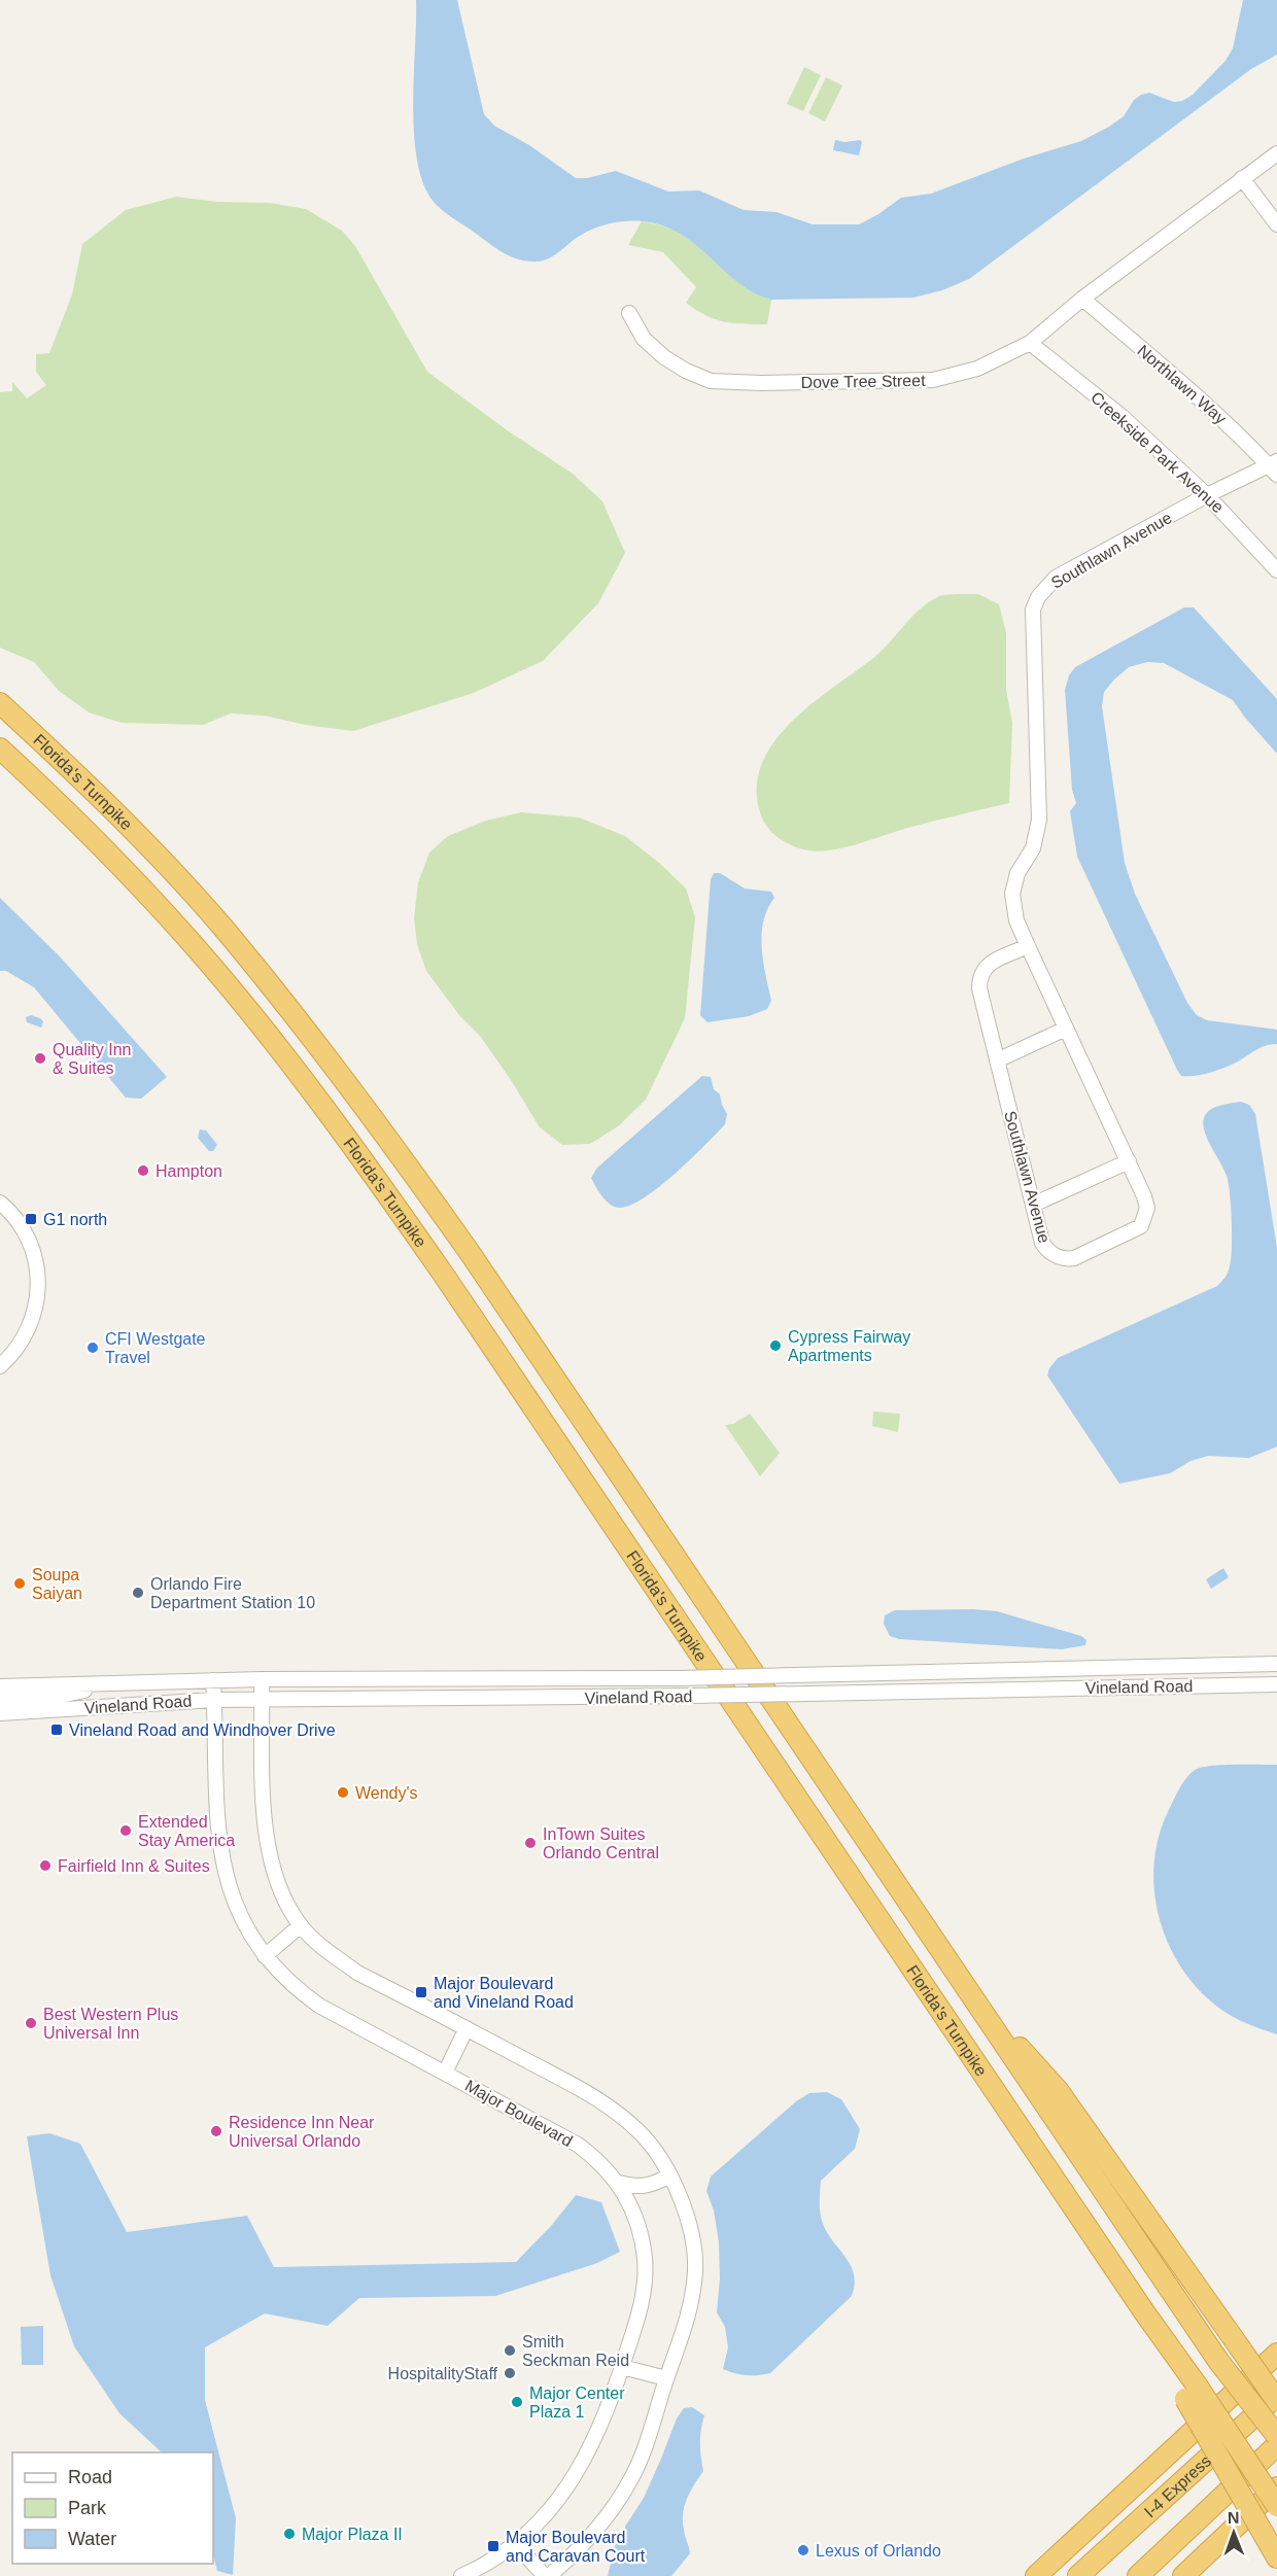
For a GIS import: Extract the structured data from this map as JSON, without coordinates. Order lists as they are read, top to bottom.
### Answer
{
  "streets": {
    "highway": ["Florida's Turnpike", "I-4 Express"],
    "street": [
      "Dove Tree Street",
      "Northlawn Way",
      "Creekside Park Avenue",
      "Southlawn Avenue",
      "Vineland Road",
      "Major Boulevard"
    ]
  },
  "crossings": [
    ["Dove Tree Street", "Northlawn Way"],
    ["Dove Tree Street", "Creekside Park Avenue"],
    ["Northlawn Way", "Southlawn Avenue"],
    ["Creekside Park Avenue", "Southlawn Avenue"],
    ["Vineland Road", "Major Boulevard"]
  ],
  "places": {
    "other": [
      "Quality Inn & Suites",
      "Hampton",
      "Cypress Fairway Apartments",
      "CFI Westgate Travel",
      "Soupa Saiyan",
      "Orlando Fire Department Station 10",
      "Wendy's",
      "Extended Stay America",
      "InTown Suites Orlando Central",
      "Fairfield Inn & Suites",
      "Best Western Plus Universal Inn",
      "Residence Inn Near Universal Orlando",
      "Smith Seckman Reid",
      "HospitalityStaff",
      "Major Center Plaza 1",
      "Major Plaza II",
      "Lexus of Orlando"
    ],
    "transit": [
      "G1 north",
      "Vineland Road and Windhover Drive",
      "Major Boulevard and Vineland Road",
      "Major Boulevard and Caravan Court"
    ]
  },
  "legend": ["Road", "Park", "Water"],
  "north": "top"
}
